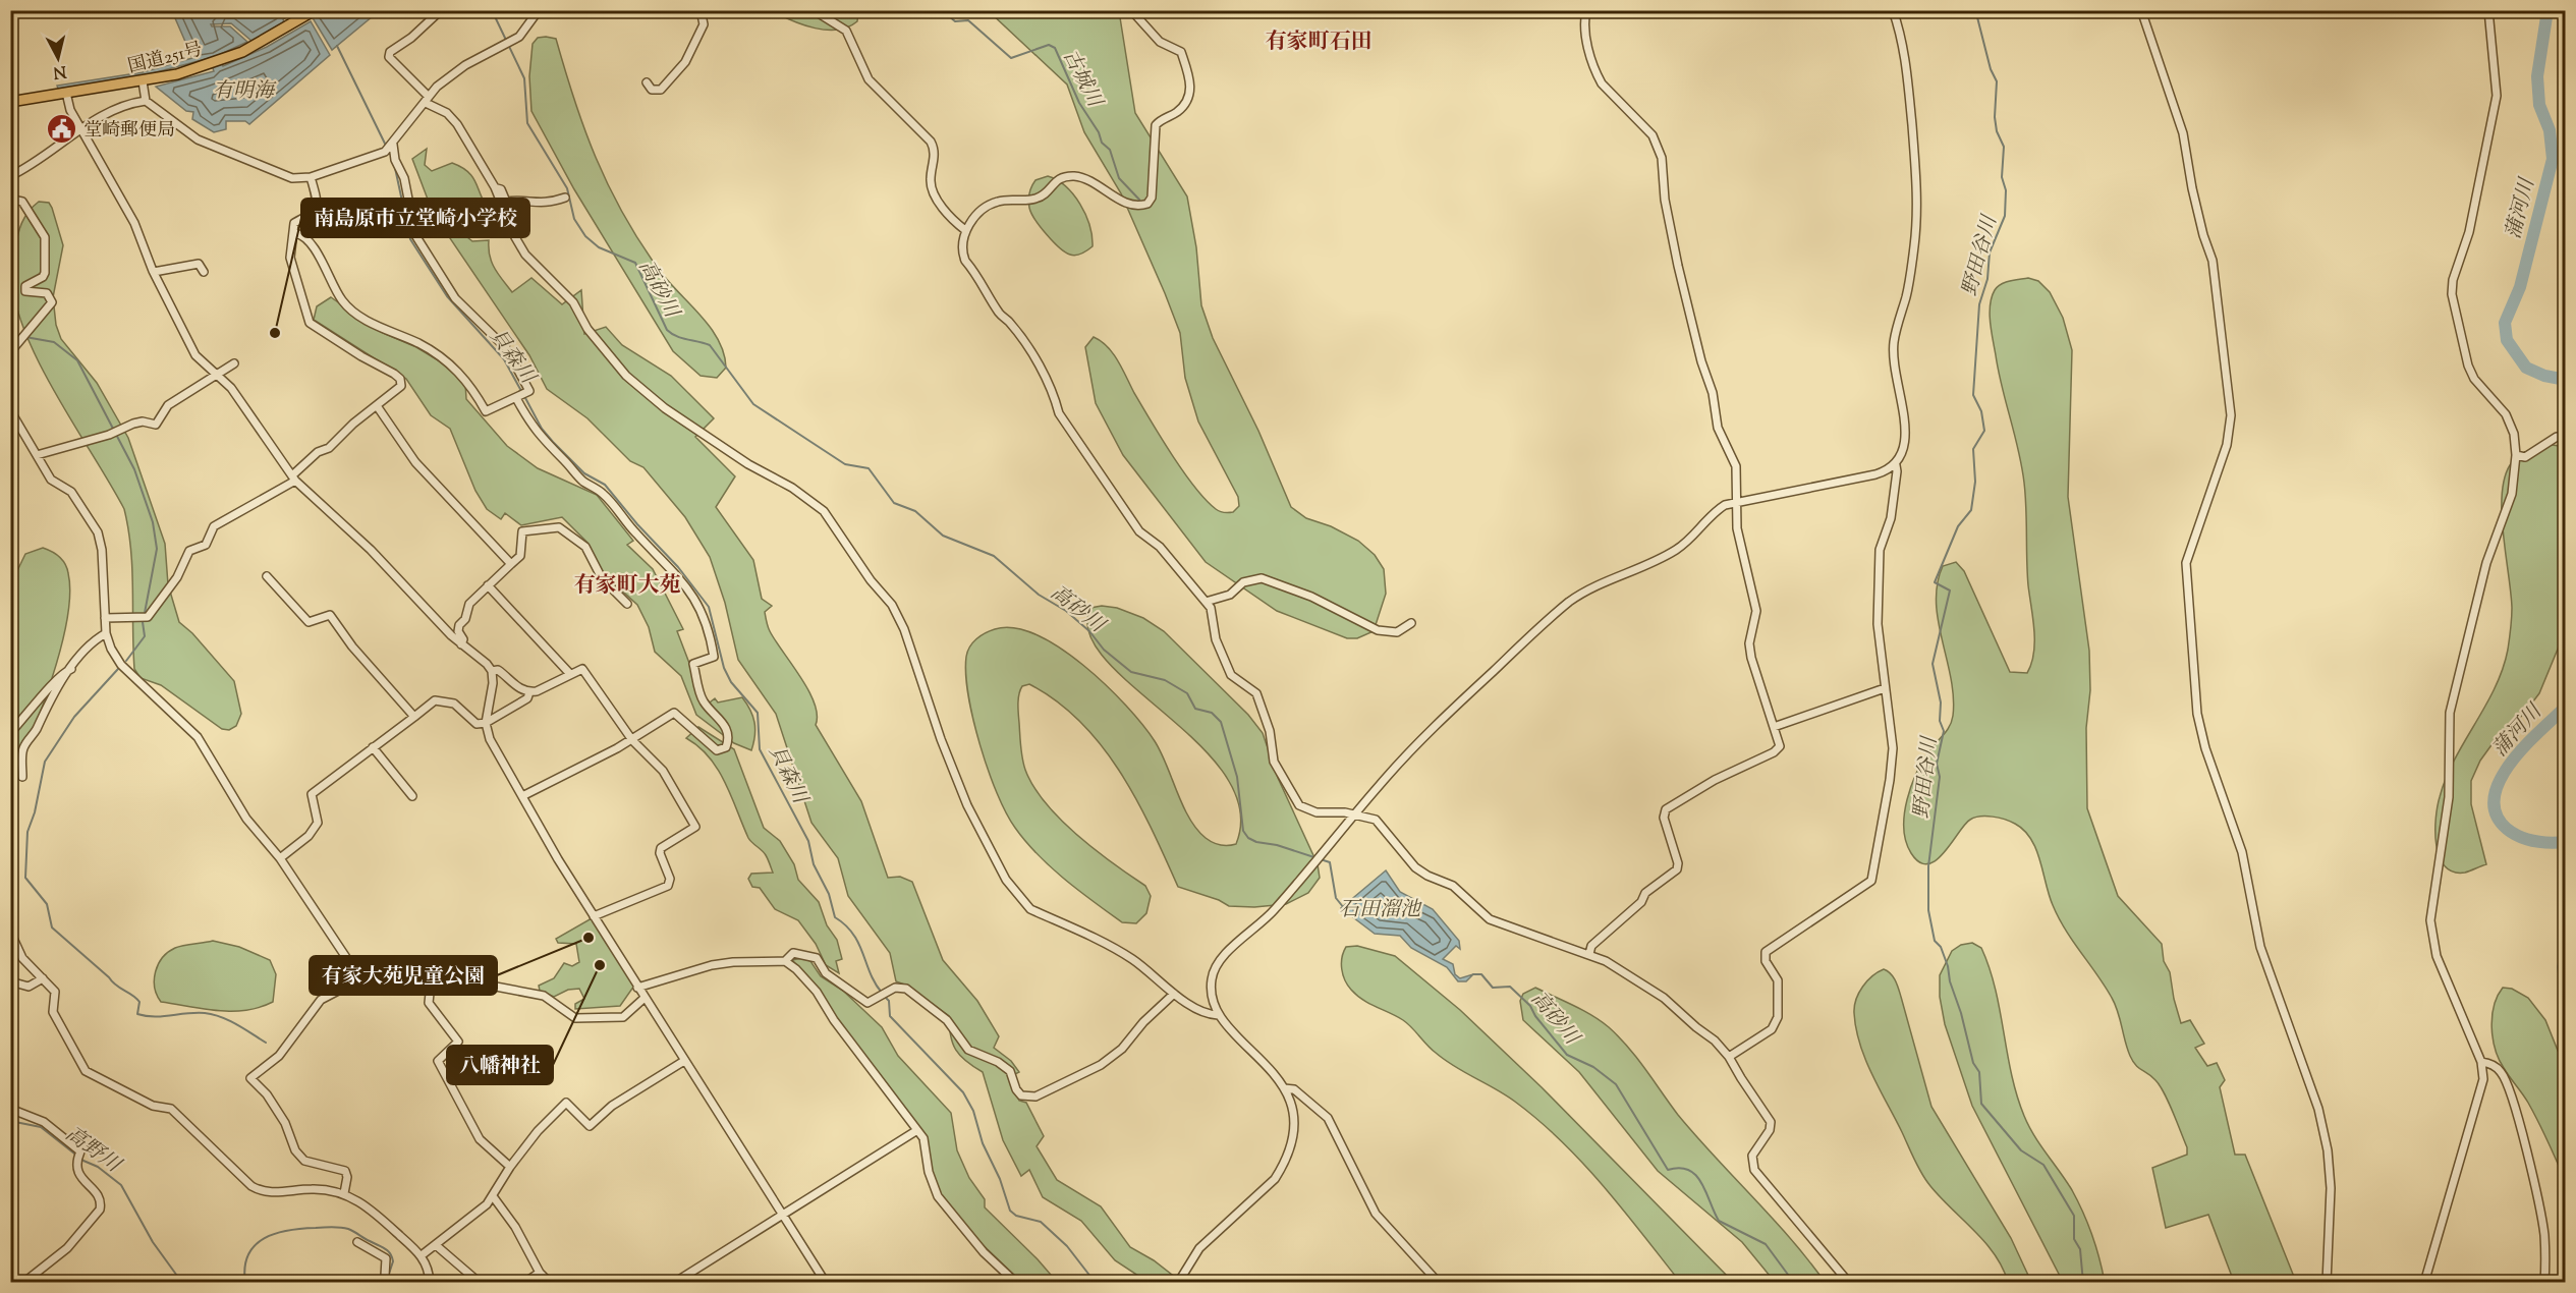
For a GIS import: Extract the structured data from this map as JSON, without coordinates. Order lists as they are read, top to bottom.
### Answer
{
  "streets": {
    "highway": ["国道251号"]
  },
  "districts": ["有家町石田", "有家町大苑"],
  "water": [
    "古城川",
    "有明海",
    "蒲河川",
    "野田谷川",
    "高砂川",
    "貝森川",
    "石田溜池",
    "高野川"
  ],
  "places": {
    "public building": ["堂崎郵便局"],
    "other": ["南島原市立堂崎小学校", "有家大苑児童公園", "八幡神社"]
  },
  "north": "bottom"
}
